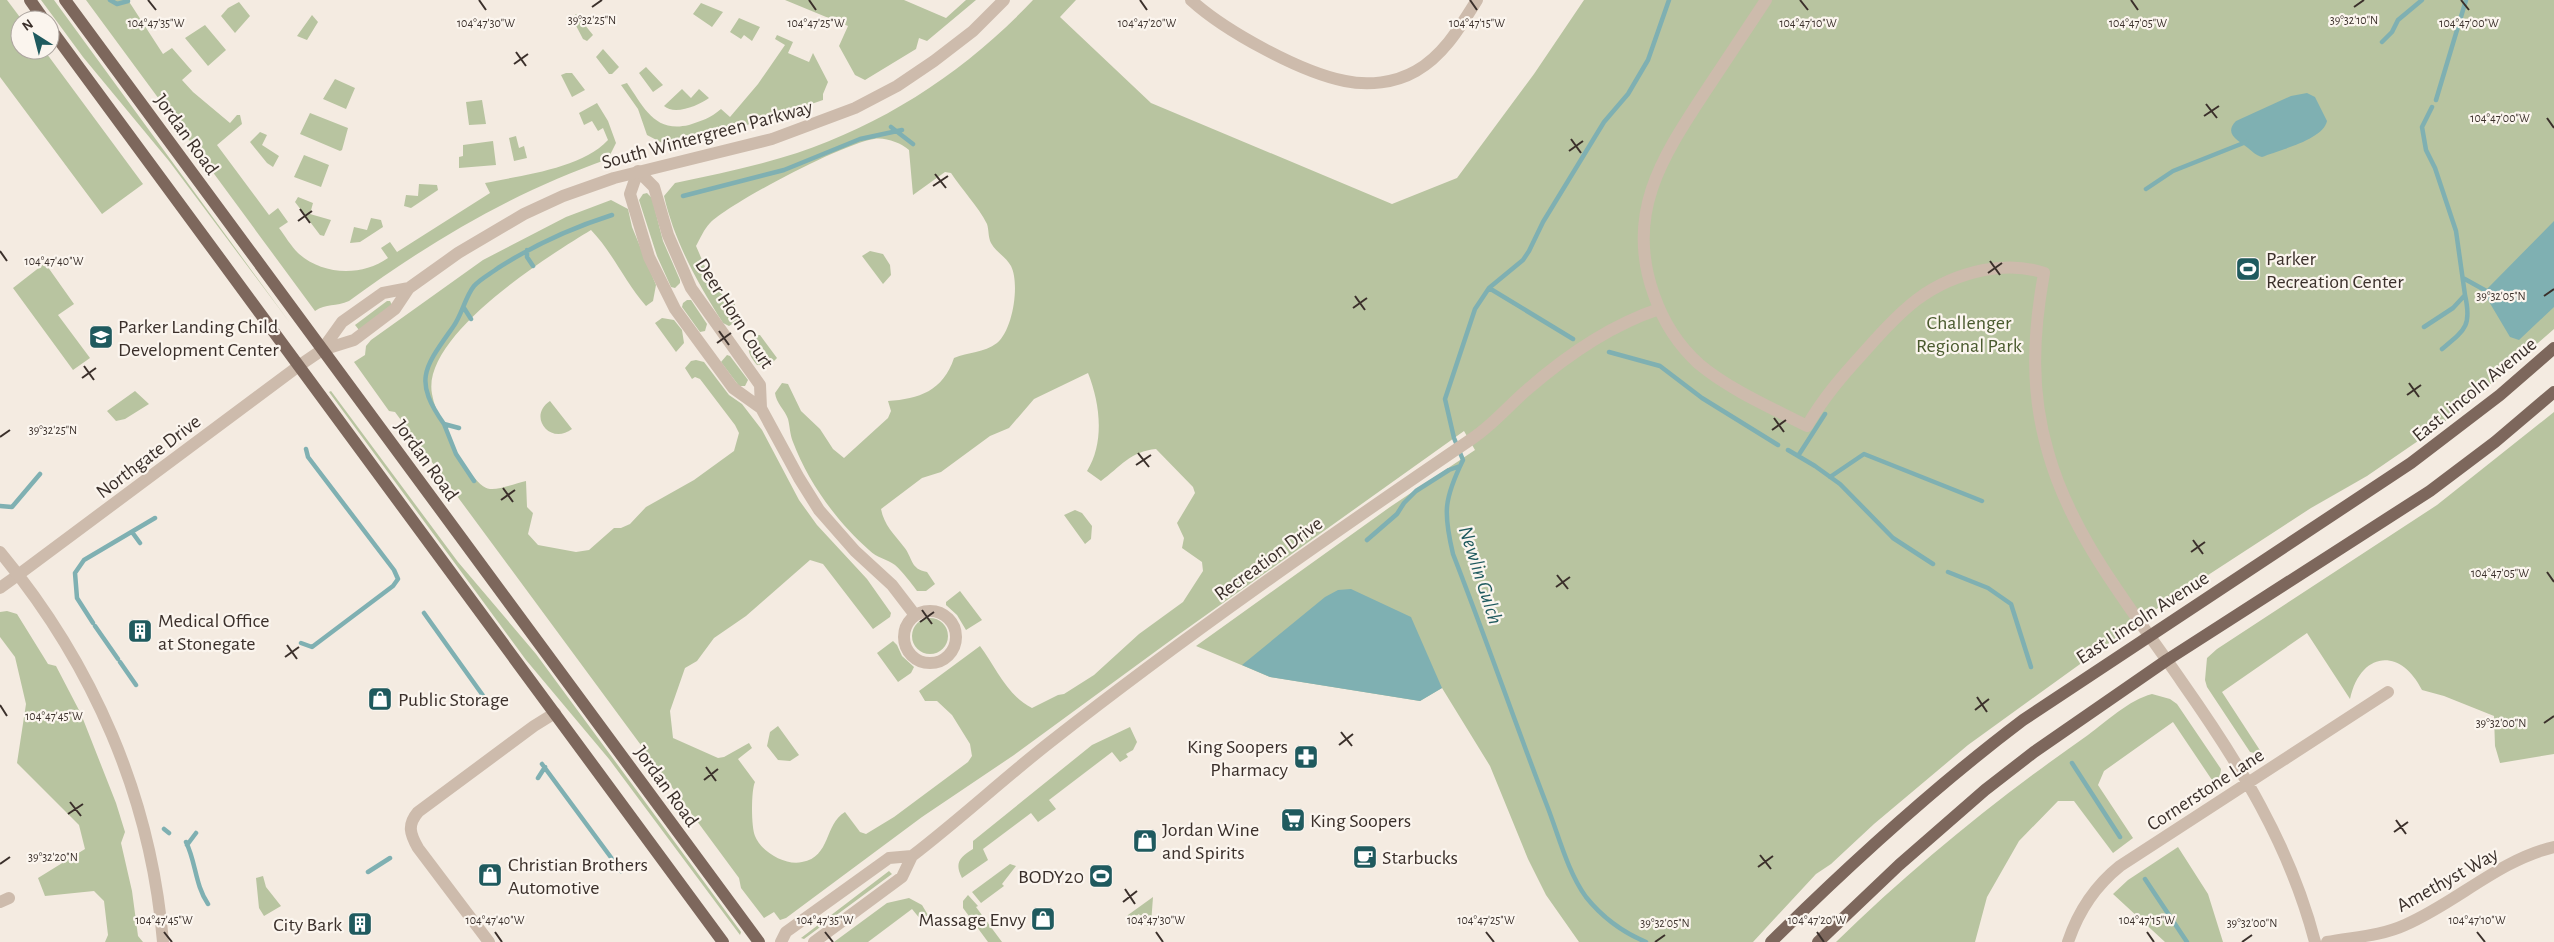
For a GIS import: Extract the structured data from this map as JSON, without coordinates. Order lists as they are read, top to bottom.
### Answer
{
  "streets": {
    "main road": ["Jordan Road", "East Lincoln Avenue"],
    "street": [
      "South Wintergreen Parkway",
      "Deer Horn Court",
      "Northgate Drive",
      "Recreation Drive",
      "Cornerstone Lane",
      "Amethyst Way"
    ]
  },
  "crossings": [
    ["Jordan Road", "South Wintergreen Parkway"],
    ["South Wintergreen Parkway", "Deer Horn Court"],
    ["South Wintergreen Parkway", "Northgate Drive"]
  ],
  "water": ["Newlin Gulch"],
  "parks": ["Challenger Regional Park"],
  "places": {
    "sports": ["Parker Recreation Center", "BODY20"],
    "school or university": ["Parker Landing Child Development Center"],
    "building": ["Medical Office at Stonegate", "City Bark"],
    "shop": [
      "Public Storage",
      "Jordan Wine and Spirits",
      "Christian Brothers Automotive",
      "Massage Envy"
    ],
    "pharmacy": ["King Soopers Pharmacy"],
    "supermarket": ["King Soopers"],
    "cafe": ["Starbucks"]
  },
  "north": "top left",
  "coordinates": [
    "39°32'25\"N",
    "39°32'10\"N",
    "104°47'35\"W",
    "104°47'30\"W",
    "104°47'25\"W",
    "104°47'20\"W",
    "104°47'15\"W",
    "104°47'10\"W",
    "104°47'05\"W",
    "104°47'00\"W",
    "104°47'40\"W",
    "39°32'05\"N",
    "104°47'45\"W",
    "39°32'00\"N",
    "39°32'20\"N"
  ]
}
